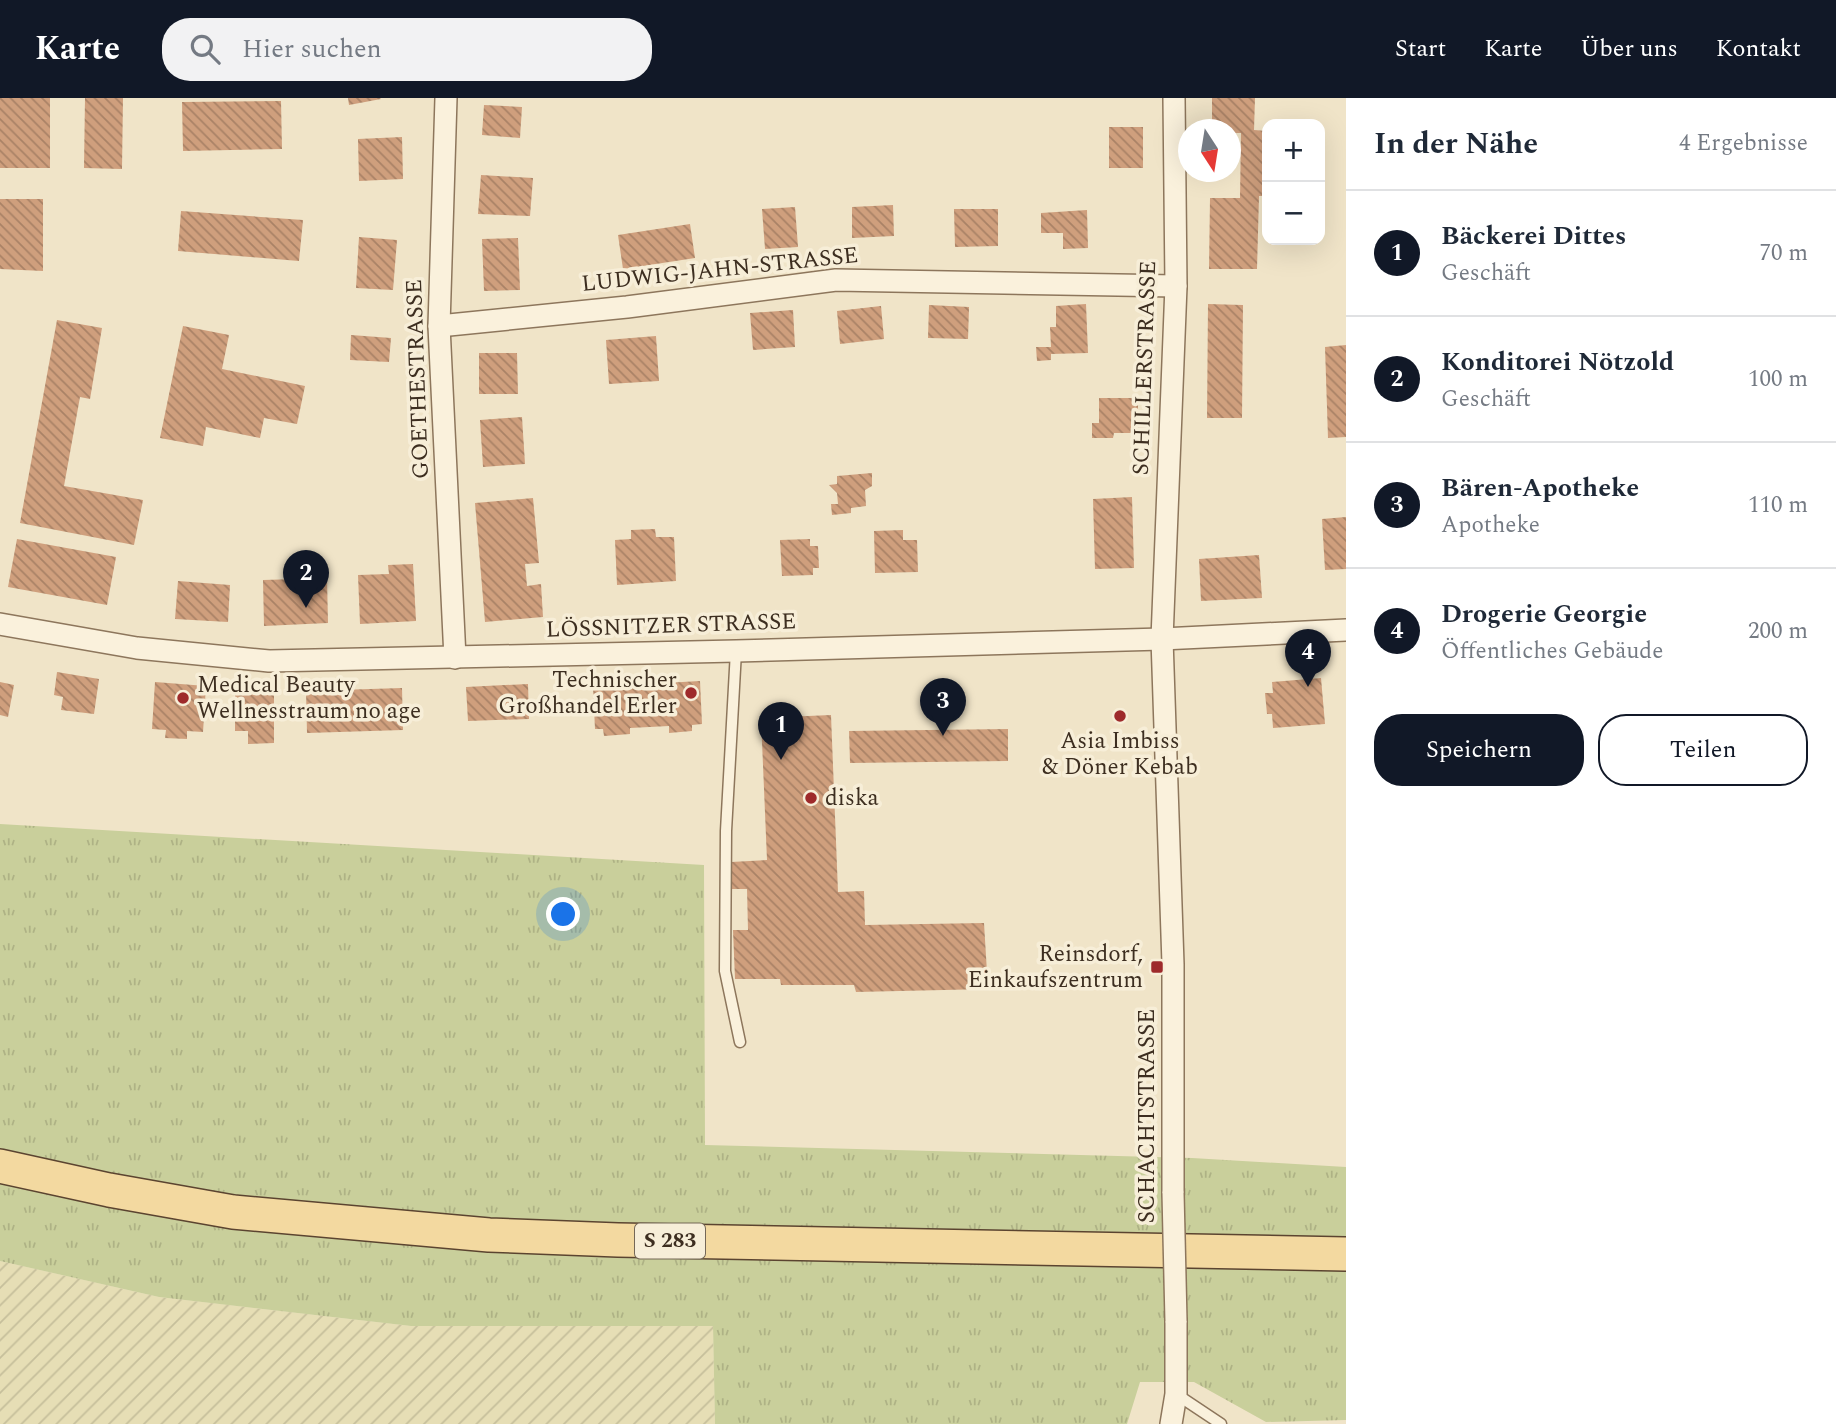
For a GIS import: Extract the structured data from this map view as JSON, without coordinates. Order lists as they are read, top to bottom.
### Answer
{
  "streets": {
    "main road": ["S 283"],
    "street": [
      "LUDWIG-JAHN-STRASSE",
      "SCHILLERSTRASSE",
      "GOETHESTRASSE",
      "LÖSSNITZER STRASSE",
      "SCHACHTSTRASSE"
    ]
  },
  "crossings": [
    ["LUDWIG-JAHN-STRASSE", "SCHILLERSTRASSE"],
    ["LUDWIG-JAHN-STRASSE", "GOETHESTRASSE"],
    ["SCHILLERSTRASSE", "LÖSSNITZER STRASSE"],
    ["SCHILLERSTRASSE", "SCHACHTSTRASSE"],
    ["GOETHESTRASSE", "LÖSSNITZER STRASSE"],
    ["LÖSSNITZER STRASSE", "SCHACHTSTRASSE"]
  ],
  "places": {
    "other": [
      "Technischer Großhandel Erler",
      "Medical Beauty Wellnesstraum no age",
      "Asia Imbiss & Döner Kebab",
      "diska"
    ],
    "transit": ["Reinsdorf, Einkaufszentrum"]
  },
  "north": "bottom",
  "page": {
    "header": "Karte",
    "search": "Hier suchen",
    "nav": [
      "Start",
      "Karte",
      "Über uns",
      "Kontakt"
    ],
    "heading": ["In der Nähe", "4 Ergebnisse"],
    "map_buttons": ["+", "−"],
    "list": [
      {
        "mark": "1",
        "name": "Bäckerei Dittes",
        "note": "Geschäft",
        "value": "70 m"
      },
      {
        "mark": "2",
        "name": "Konditorei Nötzold",
        "note": "Geschäft",
        "value": "100 m"
      },
      {
        "mark": "3",
        "name": "Bären-Apotheke",
        "note": "Apotheke",
        "value": "110 m"
      },
      {
        "mark": "4",
        "name": "Drogerie Georgie",
        "note": "Öffentliches Gebäude",
        "value": "200 m"
      }
    ],
    "pins": [
      "2",
      "4",
      "3",
      "1"
    ],
    "buttons": ["Speichern", "Teilen"]
  }
}
